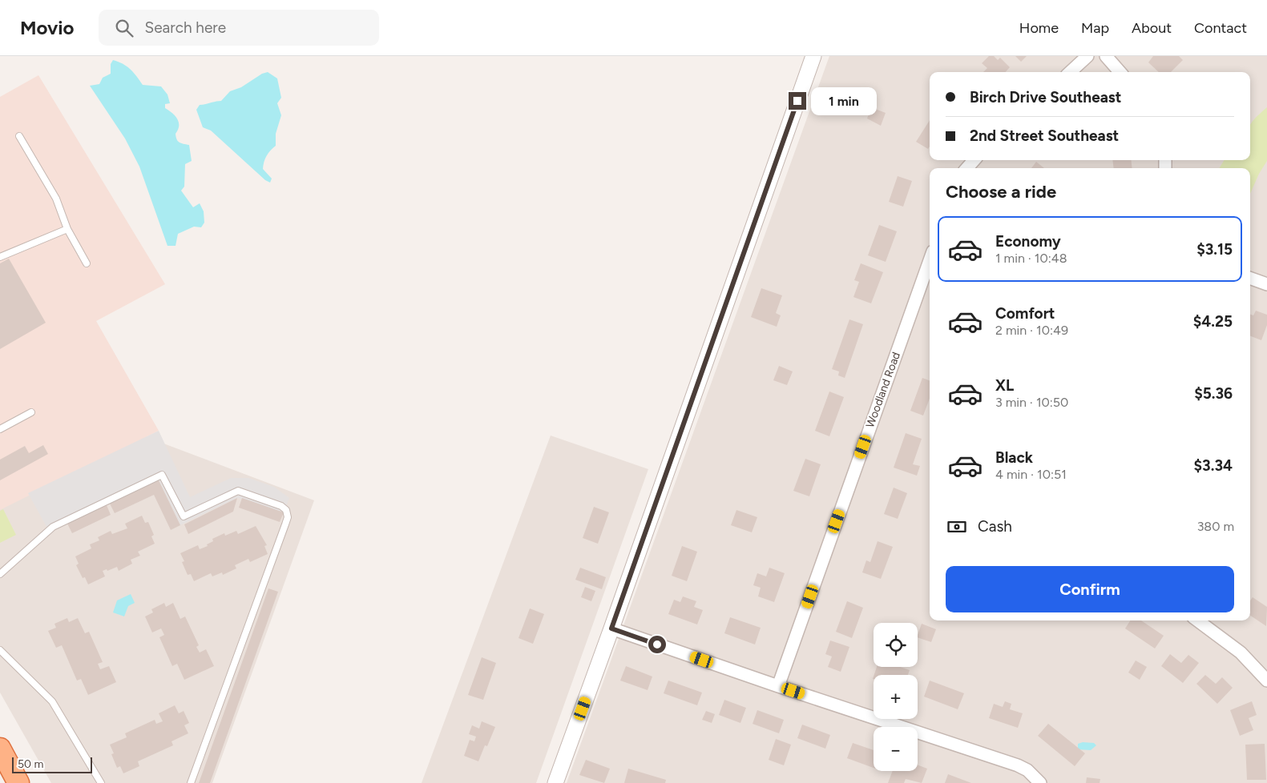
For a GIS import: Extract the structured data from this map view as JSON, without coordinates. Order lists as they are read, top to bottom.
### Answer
{
  "streets": {
    "street": ["Woodland Road"]
  },
  "scale_bar": "50 m",
  "page": {
    "header": "Movio",
    "search": "Search here",
    "nav": [
      "Home",
      "Map",
      "About",
      "Contact"
    ],
    "banner": ["Birch Drive Southeast", "2nd Street Southeast"],
    "bubble": "1 min",
    "heading": "Choose a ride",
    "list": [
      {
        "name": "Economy",
        "note": "1 min · 10:48",
        "value": "$3.15"
      },
      {
        "name": "Comfort",
        "note": "2 min · 10:49",
        "value": "$4.25"
      },
      {
        "name": "XL",
        "note": "3 min · 10:50",
        "value": "$5.36"
      },
      {
        "name": "Black",
        "note": "4 min · 10:51",
        "value": "$3.34"
      }
    ],
    "pay": ["Cash", "380 m"],
    "buttons": "Confirm",
    "map_buttons": ["+", "−"],
    "scale": "50 m"
  }
}
